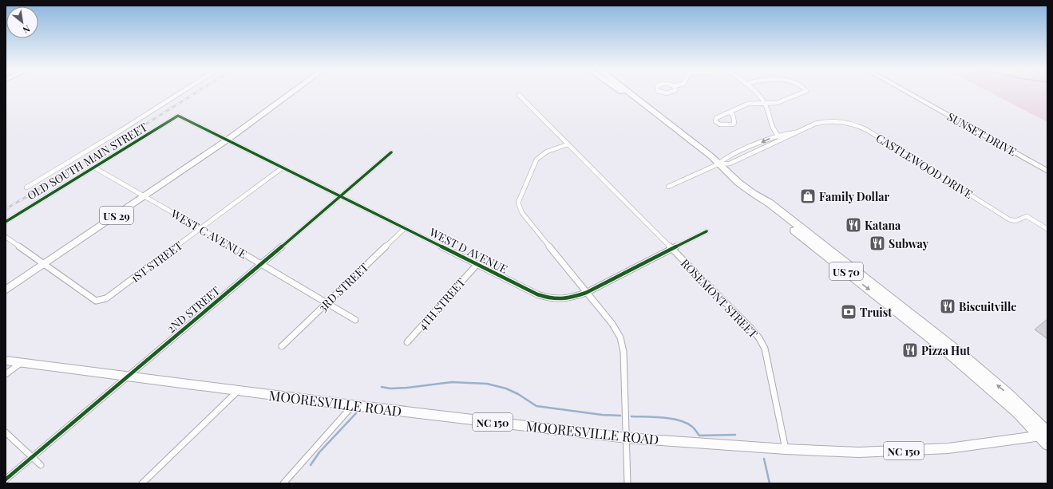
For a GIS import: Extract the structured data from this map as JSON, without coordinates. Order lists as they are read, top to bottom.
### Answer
{
  "streets": {
    "highway": ["US 70"],
    "main road": ["US 29", "MOORESVILLE ROAD", "NC 150"],
    "street": [
      "SUNSET DRIVE",
      "OLD SOUTH MAIN STREET",
      "CASTLEWOOD DRIVE",
      "WEST C AVENUE",
      "WEST D AVENUE",
      "1ST STREET",
      "3RD STREET",
      "ROSEMONT STREET",
      "4TH STREET",
      "2ND STREET"
    ]
  },
  "crossings": [
    ["OLD SOUTH MAIN STREET", "WEST C AVENUE"],
    ["OLD SOUTH MAIN STREET", "WEST D AVENUE"],
    ["CASTLEWOOD DRIVE", "US 70"],
    ["US 29", "WEST C AVENUE"],
    ["US 29", "WEST D AVENUE"],
    ["US 29", "1ST STREET"],
    ["WEST C AVENUE", "1ST STREET"],
    ["WEST C AVENUE", "3RD STREET"],
    ["WEST C AVENUE", "2ND STREET"],
    ["WEST D AVENUE", "1ST STREET"],
    ["WEST D AVENUE", "3RD STREET"],
    ["WEST D AVENUE", "ROSEMONT STREET"],
    ["WEST D AVENUE", "4TH STREET"],
    ["WEST D AVENUE", "2ND STREET"],
    ["US 70", "MOORESVILLE ROAD"],
    ["ROSEMONT STREET", "MOORESVILLE ROAD"],
    ["2ND STREET", "MOORESVILLE ROAD"]
  ],
  "places": {
    "shop": ["Family Dollar"],
    "restaurant": [
      "Katana",
      "Subway",
      "Biscuitville",
      "Pizza Hut"
    ],
    "bank": ["Truist"]
  },
  "north": "bottom right"
}
